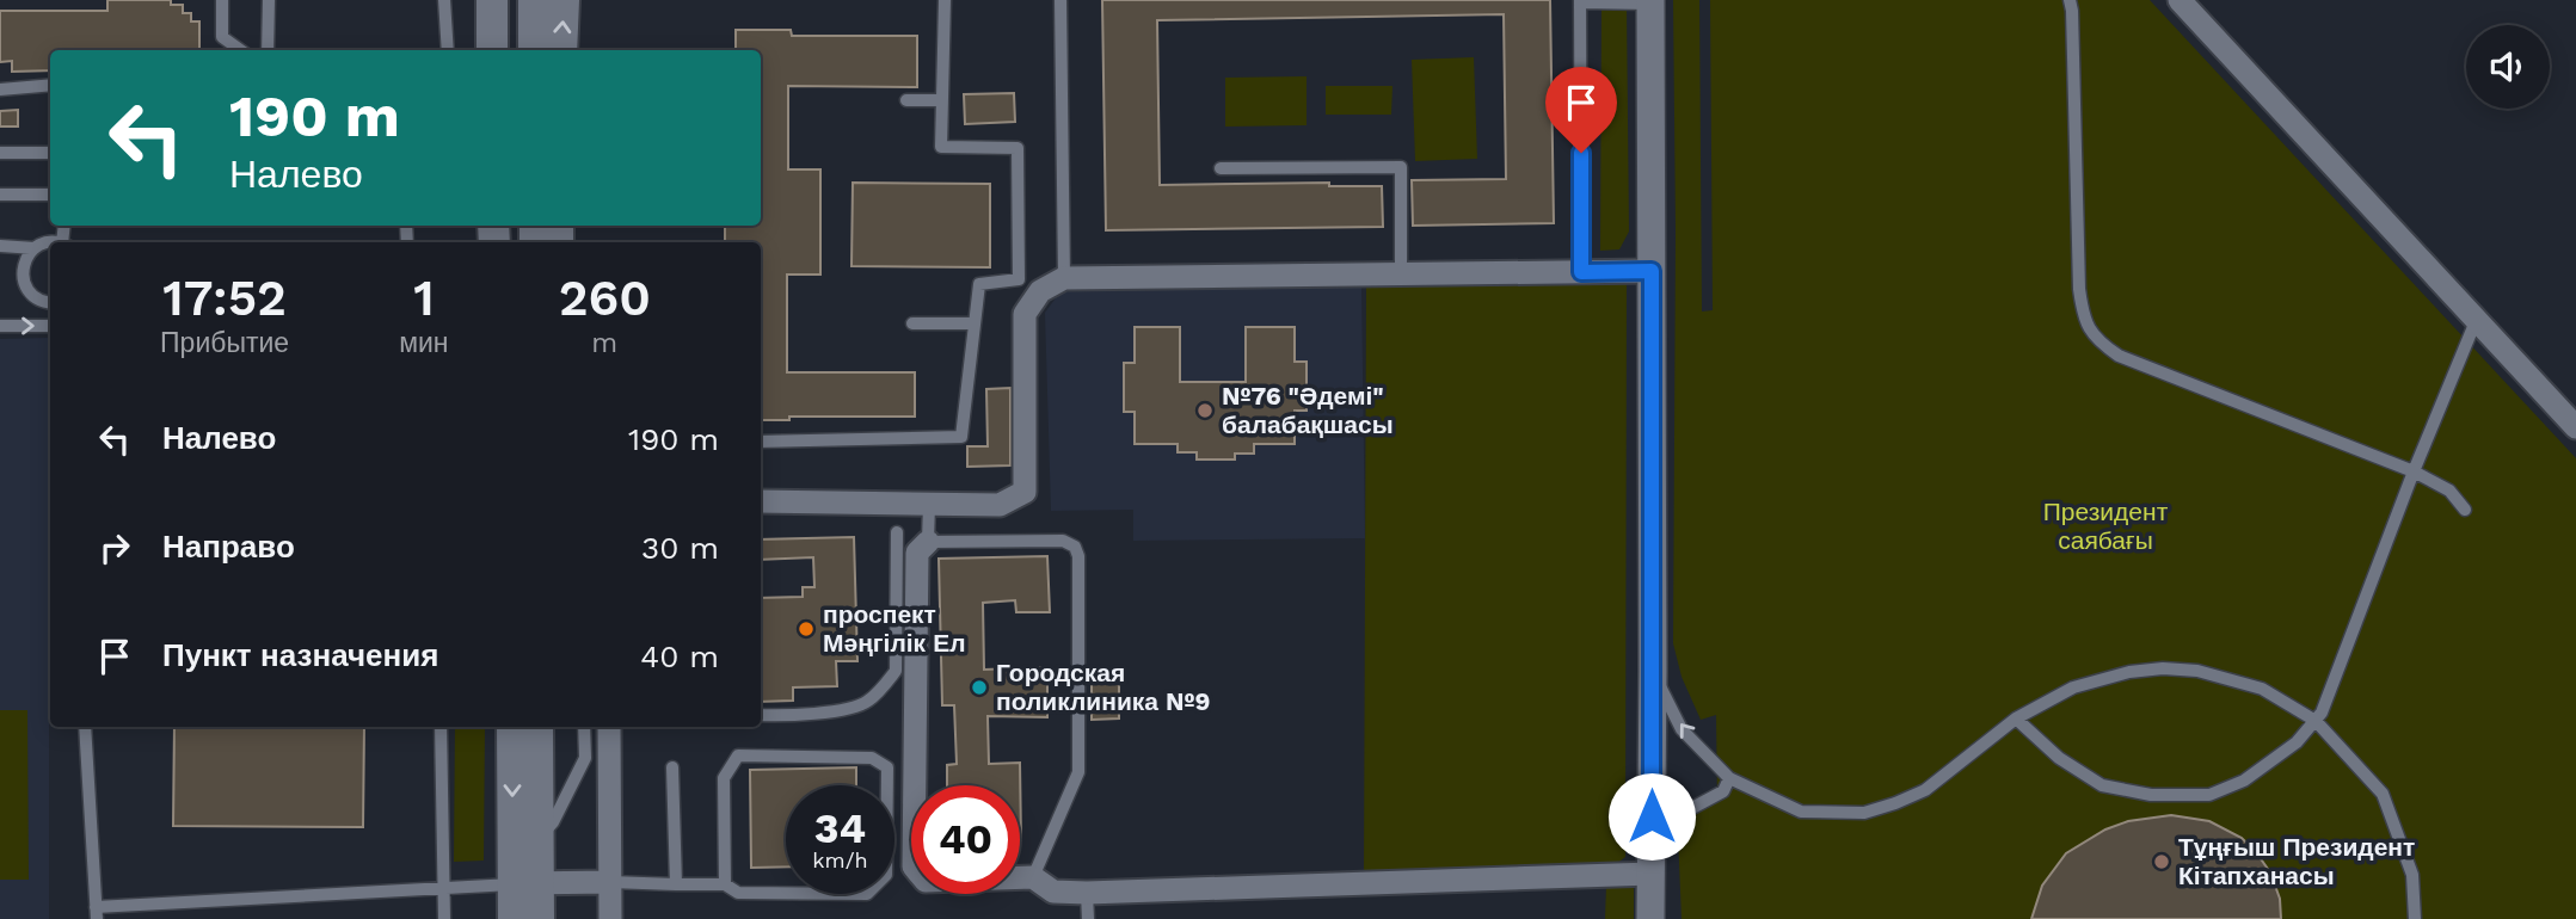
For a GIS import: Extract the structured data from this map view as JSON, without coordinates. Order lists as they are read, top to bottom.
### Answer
{
  "parks": ["Президент саябағы"],
  "places": [
    "№76 \"Әдемі\" балабақшасы",
    "проспект Мәңгілік Ел",
    "Городская поликлиника №9",
    "Тұңғыш Президент Кітапханасы"
  ],
  "page": {
    "turn": ["190 m", "Налево"],
    "eta": [
      "17:52",
      "Прибытие",
      "1",
      "мин",
      "260",
      "m"
    ],
    "list": [
      {
        "name": "Налево",
        "value": "190 m"
      },
      {
        "name": "Направо",
        "value": "30 m"
      },
      {
        "name": "Пункт назначения",
        "value": "40 m"
      }
    ],
    "speed": "34 km/h",
    "limit": "40"
  }
}
